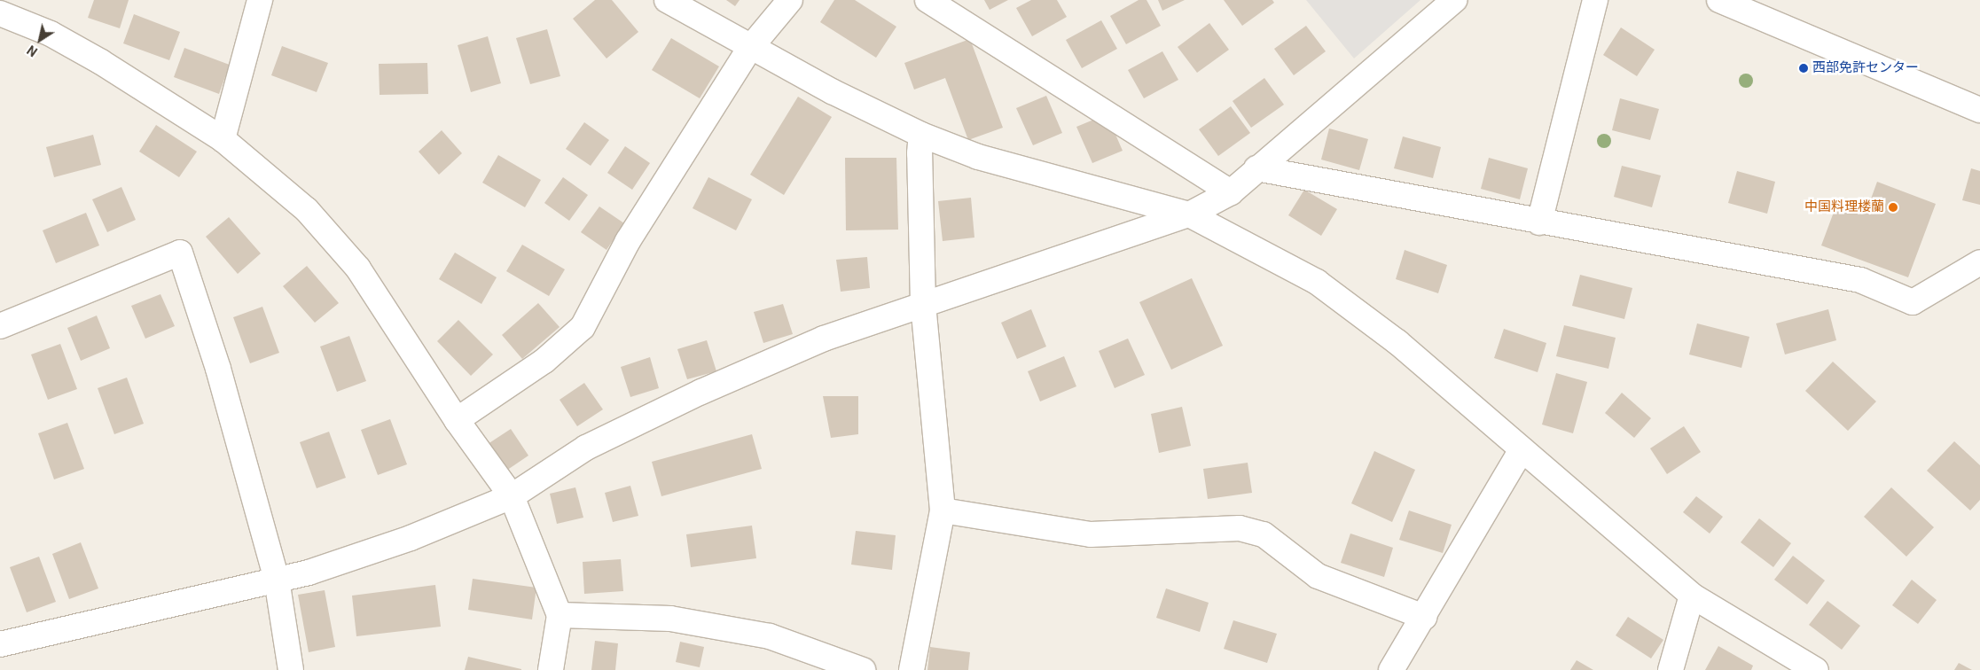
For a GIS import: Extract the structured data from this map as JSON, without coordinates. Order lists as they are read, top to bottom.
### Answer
{
  "places": ["西部免許センター", "中国料理楼蘭"],
  "north": "bottom left"
}
